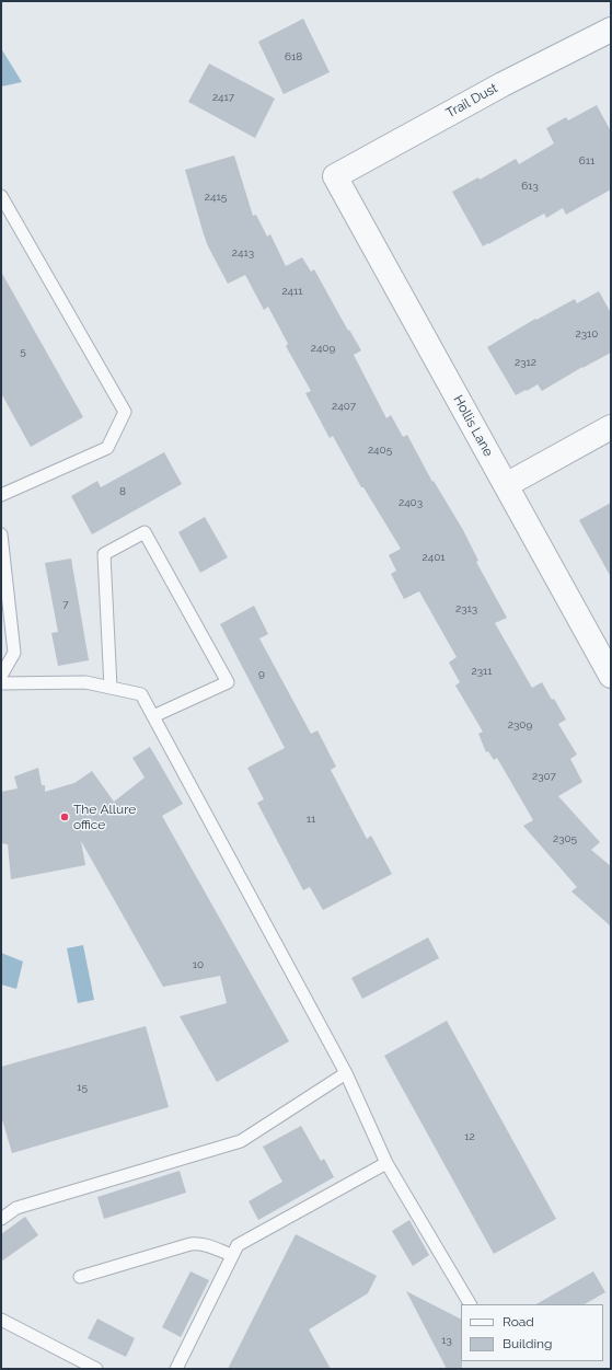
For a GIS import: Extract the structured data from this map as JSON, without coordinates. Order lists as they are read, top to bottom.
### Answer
{
  "streets": {
    "street": ["Trail Dust", "Hollis Lane"]
  },
  "crossings": [
    ["Trail Dust", "Hollis Lane"]
  ],
  "places": ["The Allure office"],
  "house_numbers": [
    "618",
    "2417",
    "611",
    "613",
    "2415",
    "2413",
    "2411",
    "2310",
    "2409",
    "5",
    "2312",
    "2407",
    "2405",
    "8",
    "2403",
    "2401",
    "7",
    "2313",
    "2311",
    "9",
    "2309",
    "2307",
    "11",
    "2305",
    "10",
    "15",
    "12",
    "13"
  ],
  "legend": ["Road", "Building"]
}
